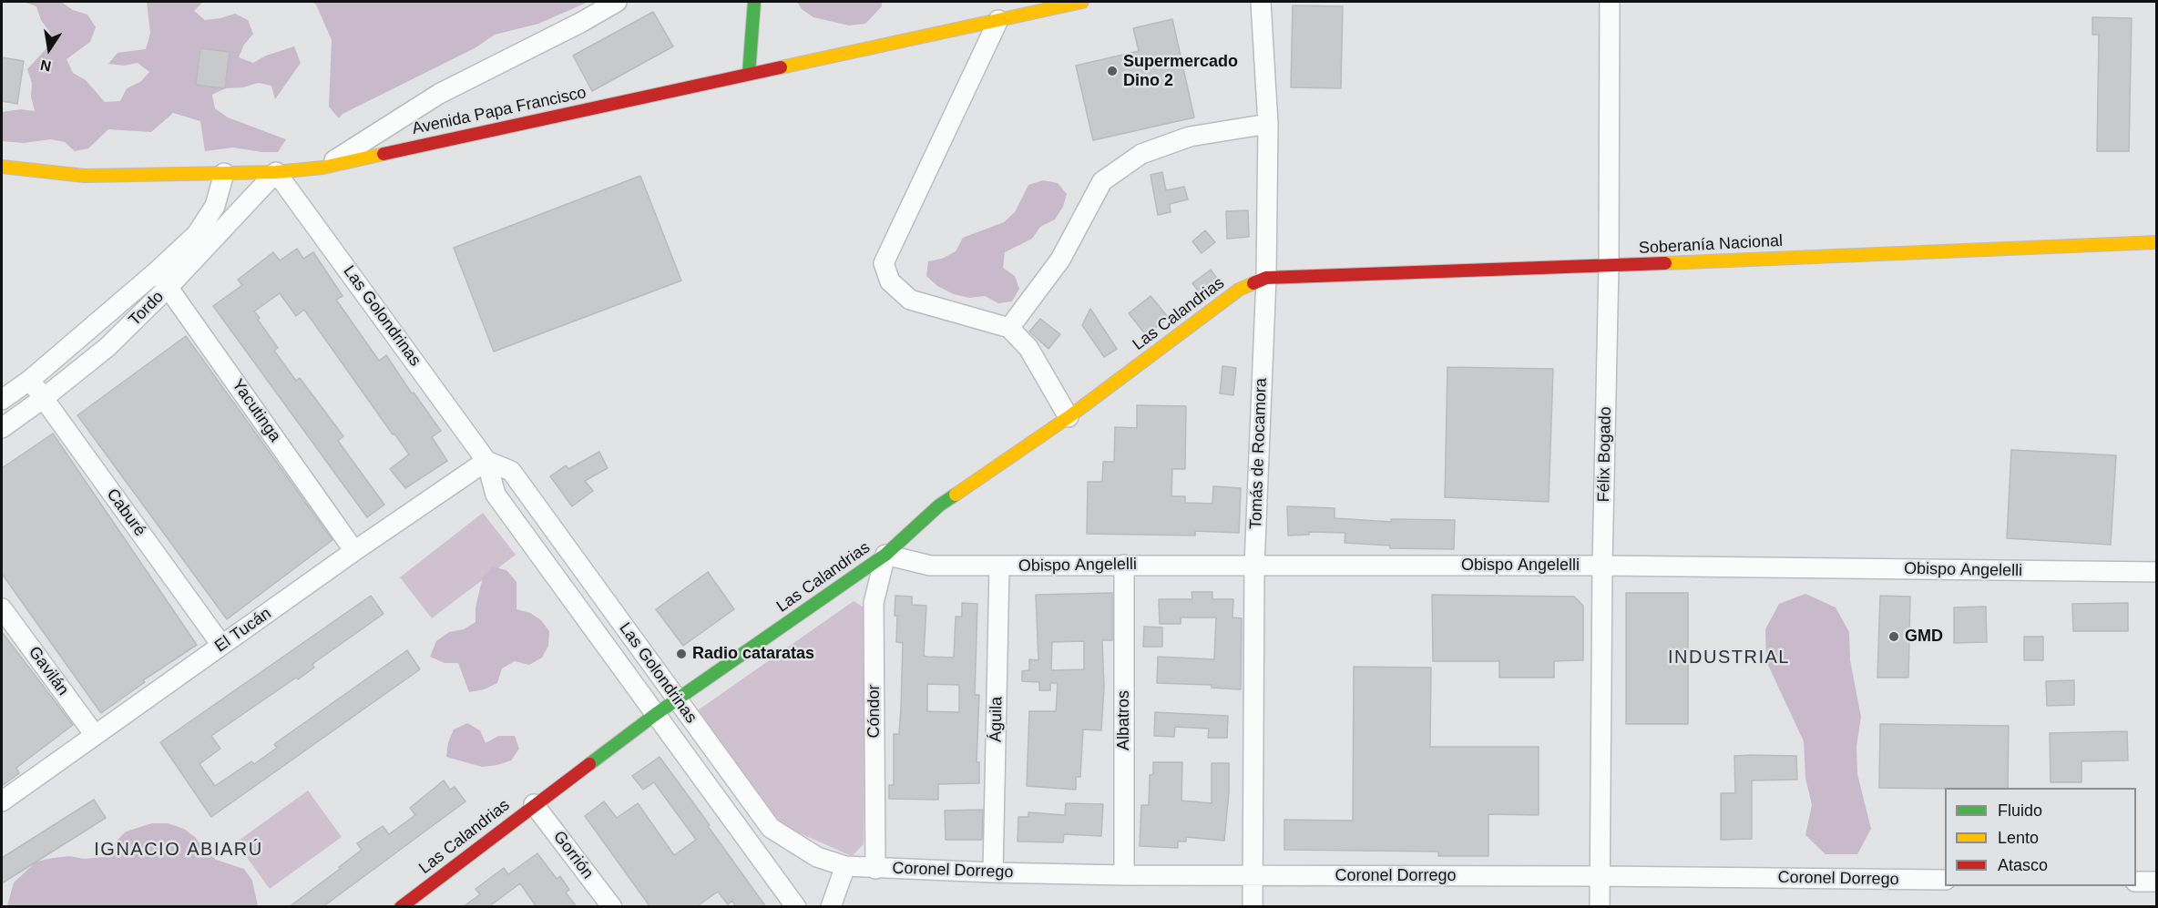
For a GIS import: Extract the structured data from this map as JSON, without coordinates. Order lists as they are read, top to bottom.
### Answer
{
  "streets": {
    "street": [
      "Avenida Papa Francisco",
      "Soberanía Nacional",
      "Tordo",
      "Las Calandrias",
      "Las Golondrinas",
      "Yacutinga",
      "Tomás de Rocamora",
      "Félix Bogado",
      "Caburé",
      "Obispo Angelelli",
      "El Tucán",
      "Gavilán",
      "Cóndor",
      "Águila",
      "Albatros",
      "Gorrión",
      "Coronel Dorrego"
    ]
  },
  "crossings": [
    ["Avenida Papa Francisco", "Tordo"],
    ["Avenida Papa Francisco", "Las Golondrinas"],
    ["Soberanía Nacional", "Las Calandrias"],
    ["Soberanía Nacional", "Tomás de Rocamora"],
    ["Soberanía Nacional", "Félix Bogado"],
    ["Tordo", "Las Golondrinas"],
    ["Tordo", "Yacutinga"],
    ["Tordo", "Caburé"],
    ["Las Calandrias", "Las Golondrinas"],
    ["Las Calandrias", "Tomás de Rocamora"],
    ["Las Calandrias", "Obispo Angelelli"],
    ["Las Calandrias", "Cóndor"],
    ["Las Calandrias", "Gorrión"],
    ["Las Golondrinas", "El Tucán"],
    ["Las Golondrinas", "Coronel Dorrego"],
    ["Yacutinga", "El Tucán"],
    ["Tomás de Rocamora", "Obispo Angelelli"],
    ["Tomás de Rocamora", "Coronel Dorrego"],
    ["Félix Bogado", "Obispo Angelelli"],
    ["Félix Bogado", "Coronel Dorrego"],
    ["Caburé", "El Tucán"],
    ["Obispo Angelelli", "Cóndor"],
    ["Obispo Angelelli", "Águila"],
    ["Obispo Angelelli", "Albatros"],
    ["El Tucán", "Gavilán"],
    ["Cóndor", "Coronel Dorrego"],
    ["Águila", "Coronel Dorrego"],
    ["Albatros", "Coronel Dorrego"]
  ],
  "districts": ["INDUSTRIAL", "IGNACIO ABIARÚ"],
  "places": ["Supermercado Dino 2", "GMD", "Radio cataratas"],
  "legend": ["Fluido", "Lento", "Atasco"],
  "north": "bottom"
}
